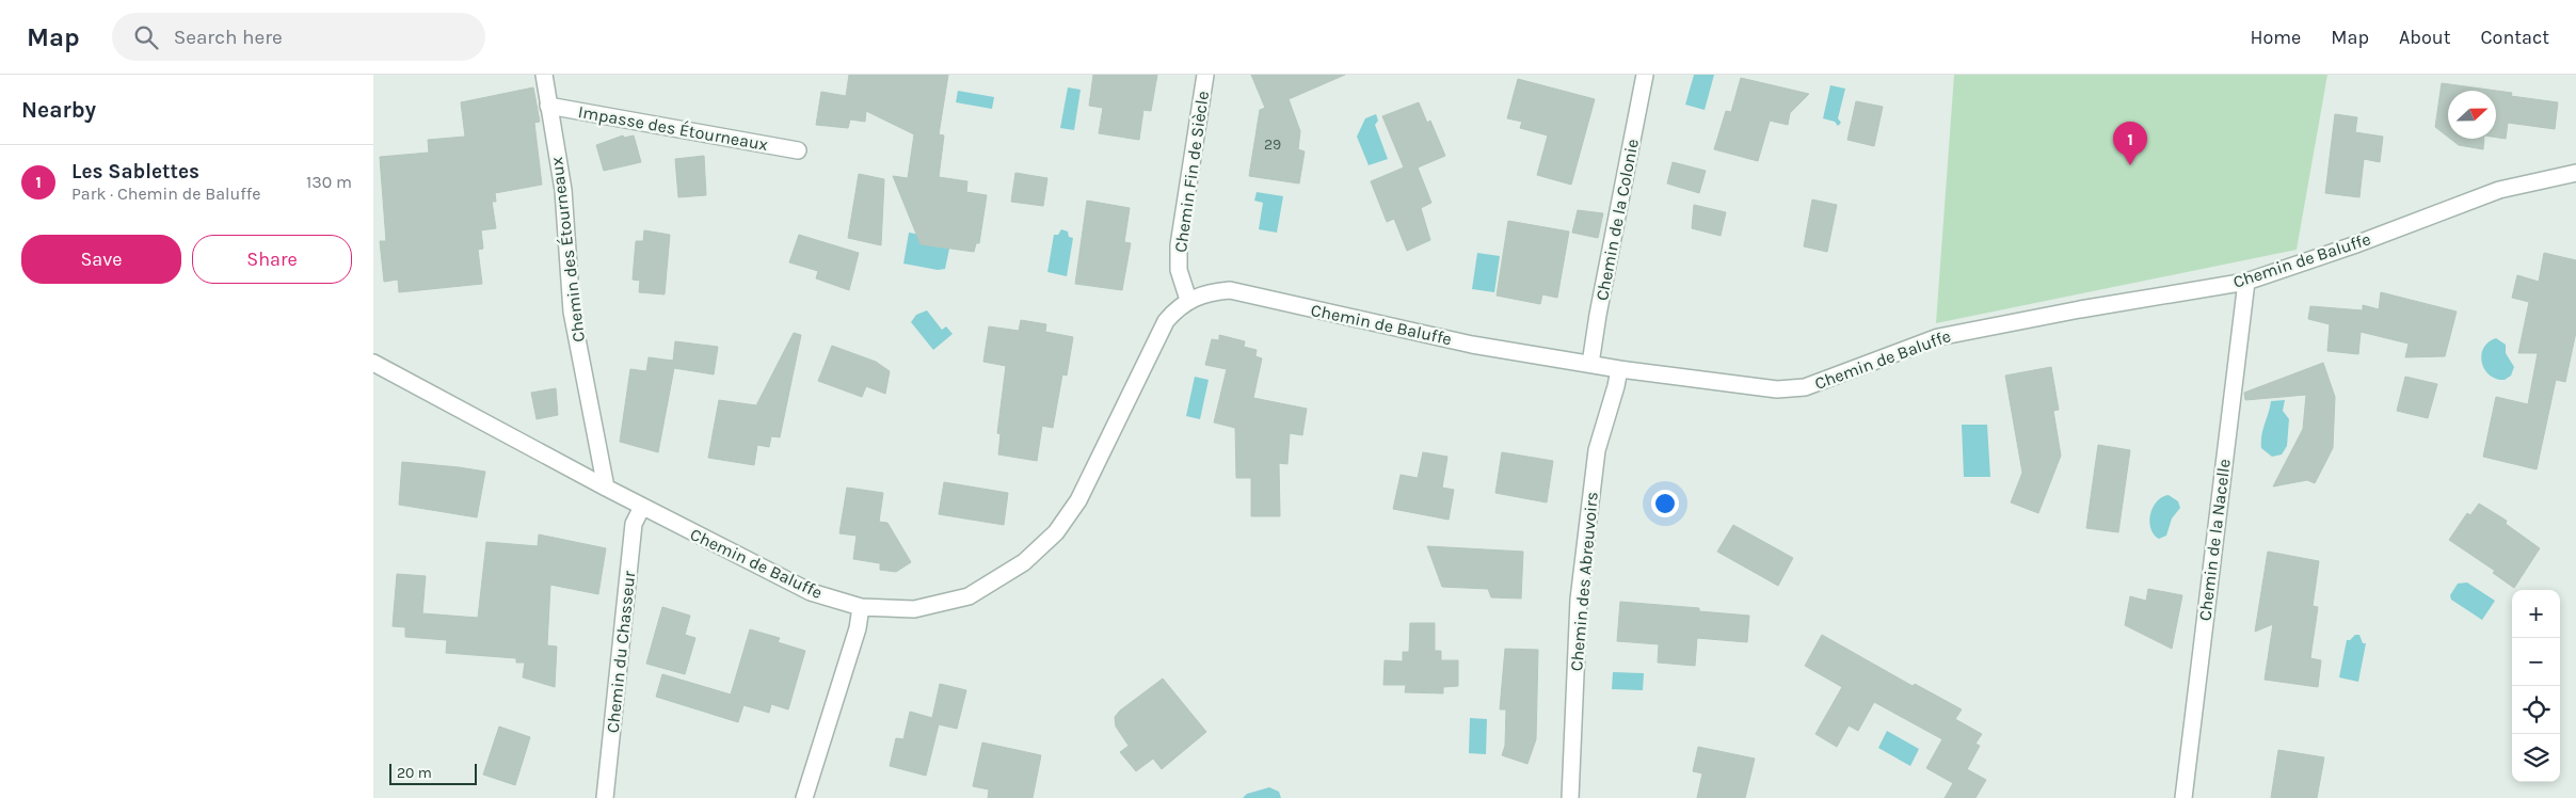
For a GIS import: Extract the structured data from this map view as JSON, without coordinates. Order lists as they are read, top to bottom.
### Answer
{
  "streets": {
    "street": [
      "Impasse des Étourneaux",
      "Chemin Fin de Siècle",
      "Chemin de la Colonie",
      "Chemin des Étourneaux",
      "Chemin de Baluffe",
      "Chemin de la Nacelle",
      "Chemin des Abreuvoirs",
      "Chemin du Chasseur"
    ]
  },
  "crossings": [
    ["Impasse des Étourneaux", "Chemin des Étourneaux"],
    ["Chemin Fin de Siècle", "Chemin de Baluffe"],
    ["Chemin de la Colonie", "Chemin de Baluffe"],
    ["Chemin des Étourneaux", "Chemin de Baluffe"],
    ["Chemin de Baluffe", "Chemin de la Nacelle"],
    ["Chemin de Baluffe", "Chemin des Abreuvoirs"],
    ["Chemin de Baluffe", "Chemin du Chasseur"]
  ],
  "house_numbers": ["29"],
  "scale_bar": "20 m",
  "north": "right",
  "page": {
    "header": "Map",
    "search": "Search here",
    "nav": [
      "Home",
      "Map",
      "About",
      "Contact"
    ],
    "heading": "Nearby",
    "pins": "1",
    "list": [
      {
        "mark": "1",
        "name": "Les Sablettes",
        "note": "Park · Chemin de Baluffe",
        "value": "130 m"
      }
    ],
    "buttons": ["Save", "Share"],
    "map_buttons": ["+", "−"],
    "scale": "20 m"
  }
}
